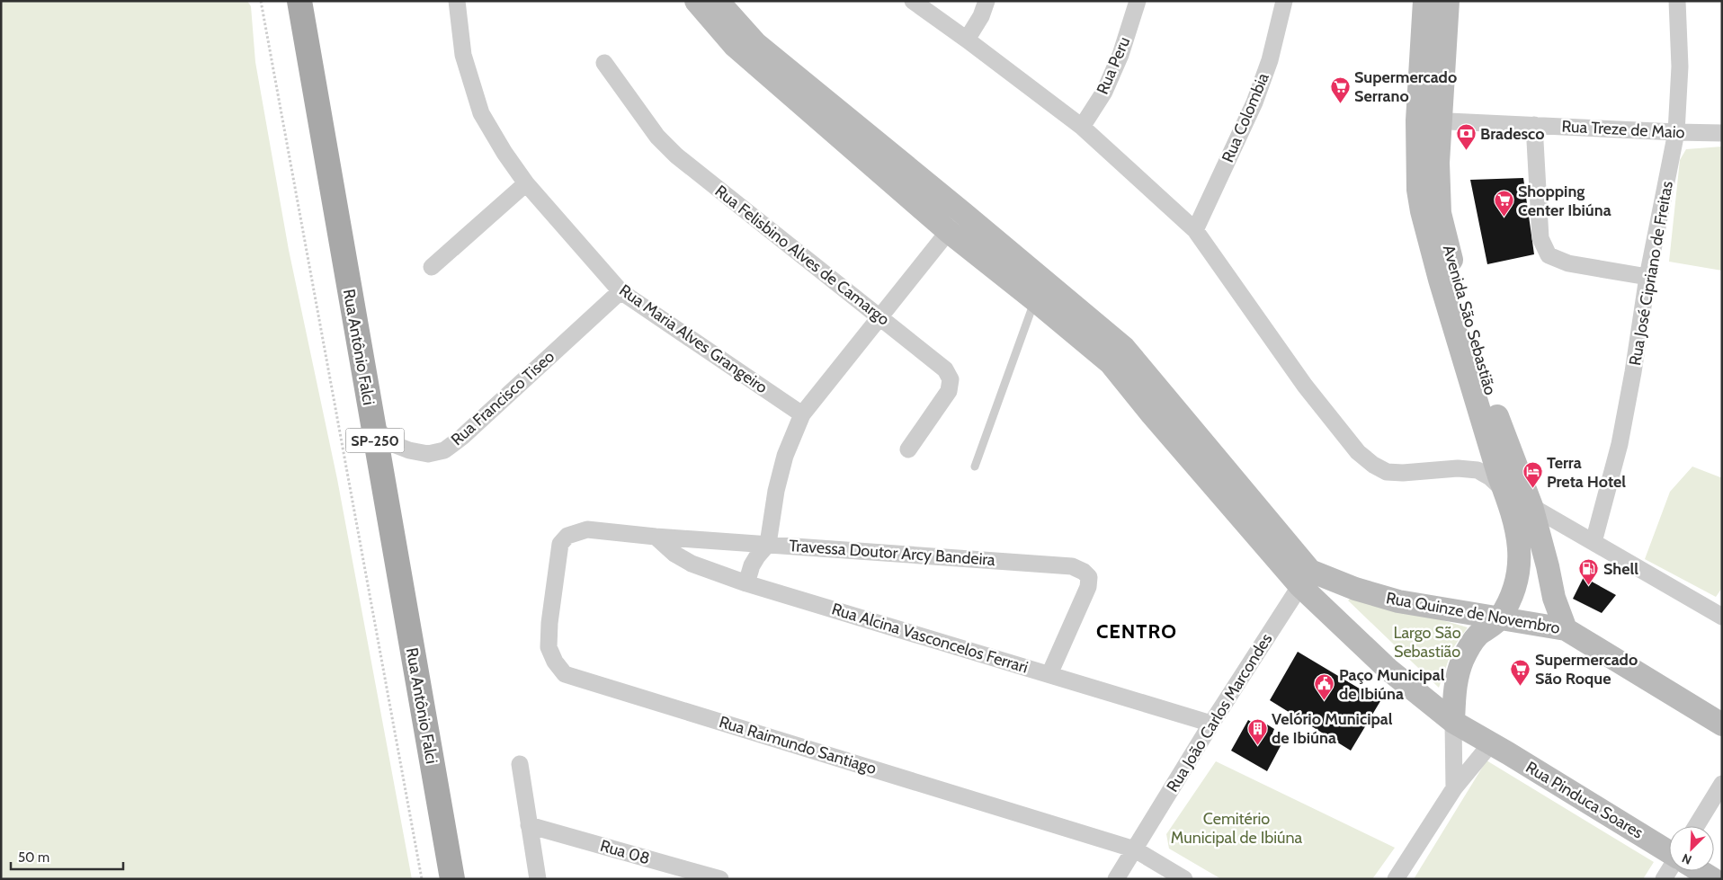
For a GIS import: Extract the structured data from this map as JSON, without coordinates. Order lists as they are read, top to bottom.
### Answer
{
  "streets": {
    "main road": [
      "Avenida São Sebastião",
      "Rua Antônio Falci",
      "SP-250",
      "Rua Quinze de Novembro",
      "Rua Pinduca Soares"
    ],
    "street": [
      "Rua Peru",
      "Rua Colombia",
      "Rua Treze de Maio",
      "Rua Felisbino Alves de Camargo",
      "Rua José Cipriano de Freitas",
      "Rua Maria Alves Grangeiro",
      "Rua Francisco Tiseo",
      "Travessa Doutor Arcy Bandeira",
      "Rua Alcina Vasconcelos Ferrari",
      "Rua João Carlos Marcondes",
      "Rua Raimundo Santiago",
      "Rua 08"
    ]
  },
  "crossings": [
    ["Rua Treze de Maio", "Rua José Cipriano de Freitas"],
    ["Rua Treze de Maio", "Avenida São Sebastião"],
    ["Avenida São Sebastião", "Rua Quinze de Novembro"],
    ["Rua Maria Alves Grangeiro", "Rua Francisco Tiseo"],
    ["Rua Antônio Falci", "Rua Francisco Tiseo"],
    ["Travessa Doutor Arcy Bandeira", "Rua Alcina Vasconcelos Ferrari"],
    ["Travessa Doutor Arcy Bandeira", "Rua Raimundo Santiago"],
    ["Rua Quinze de Novembro", "Rua João Carlos Marcondes"],
    ["Rua Quinze de Novembro", "Rua Pinduca Soares"],
    ["Rua Alcina Vasconcelos Ferrari", "Rua João Carlos Marcondes"],
    ["Rua João Carlos Marcondes", "Rua Raimundo Santiago"],
    ["Rua João Carlos Marcondes", "Rua Pinduca Soares"]
  ],
  "districts": ["CENTRO"],
  "parks": ["Largo São Sebastião", "Cemitério Municipal de Ibiúna"],
  "places": {
    "supermarket": ["Supermercado Serrano", "Shopping Center Ibiúna", "Supermercado São Roque"],
    "bank": ["Bradesco"],
    "hotel": ["Terra Preta Hotel"],
    "fuel station": ["Shell"],
    "public building": ["Paço Municipal de Ibiúna"],
    "building": ["Velório Municipal de Ibiúna"]
  },
  "scale_bar": "50 m",
  "north": "bottom left"
}
